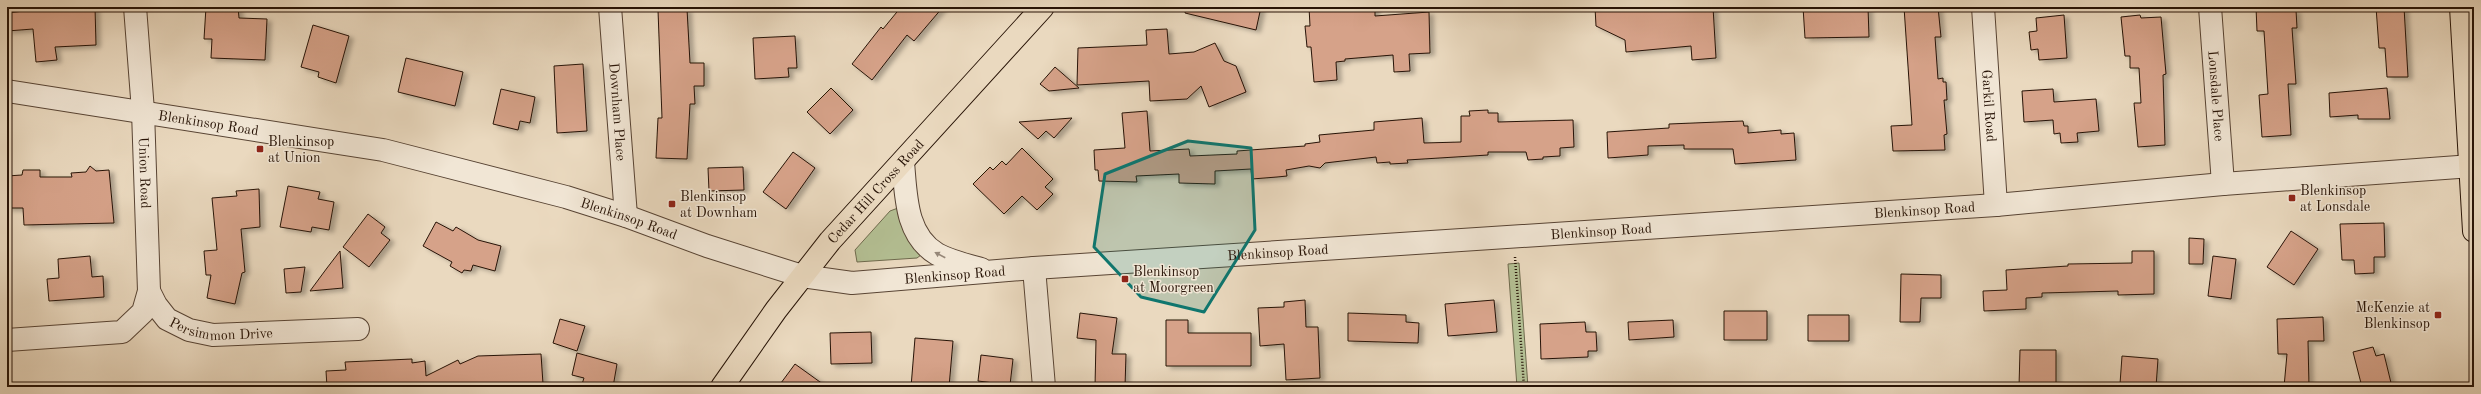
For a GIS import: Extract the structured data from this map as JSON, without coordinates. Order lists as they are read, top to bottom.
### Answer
{
  "streets": {
    "main road": ["Cedar Hill Cross Road"],
    "street": [
      "Lonsdale Place",
      "Garkil Road",
      "Downham Place",
      "Blenkinsop Road",
      "Union Road",
      "Persimmon Drive"
    ]
  },
  "crossings": [
    ["Lonsdale Place", "Blenkinsop Road"],
    ["Garkil Road", "Blenkinsop Road"],
    ["Downham Place", "Blenkinsop Road"],
    ["Blenkinsop Road", "Union Road"],
    ["Blenkinsop Road", "Cedar Hill Cross Road"],
    ["Union Road", "Persimmon Drive"]
  ],
  "places": {
    "transit": [
      "Blenkinsop at Union",
      "Blenkinsop at Lonsdale",
      "Blenkinsop at Downham",
      "Blenkinsop at Moorgreen",
      "McKenzie at Blenkinsop"
    ]
  }
}
